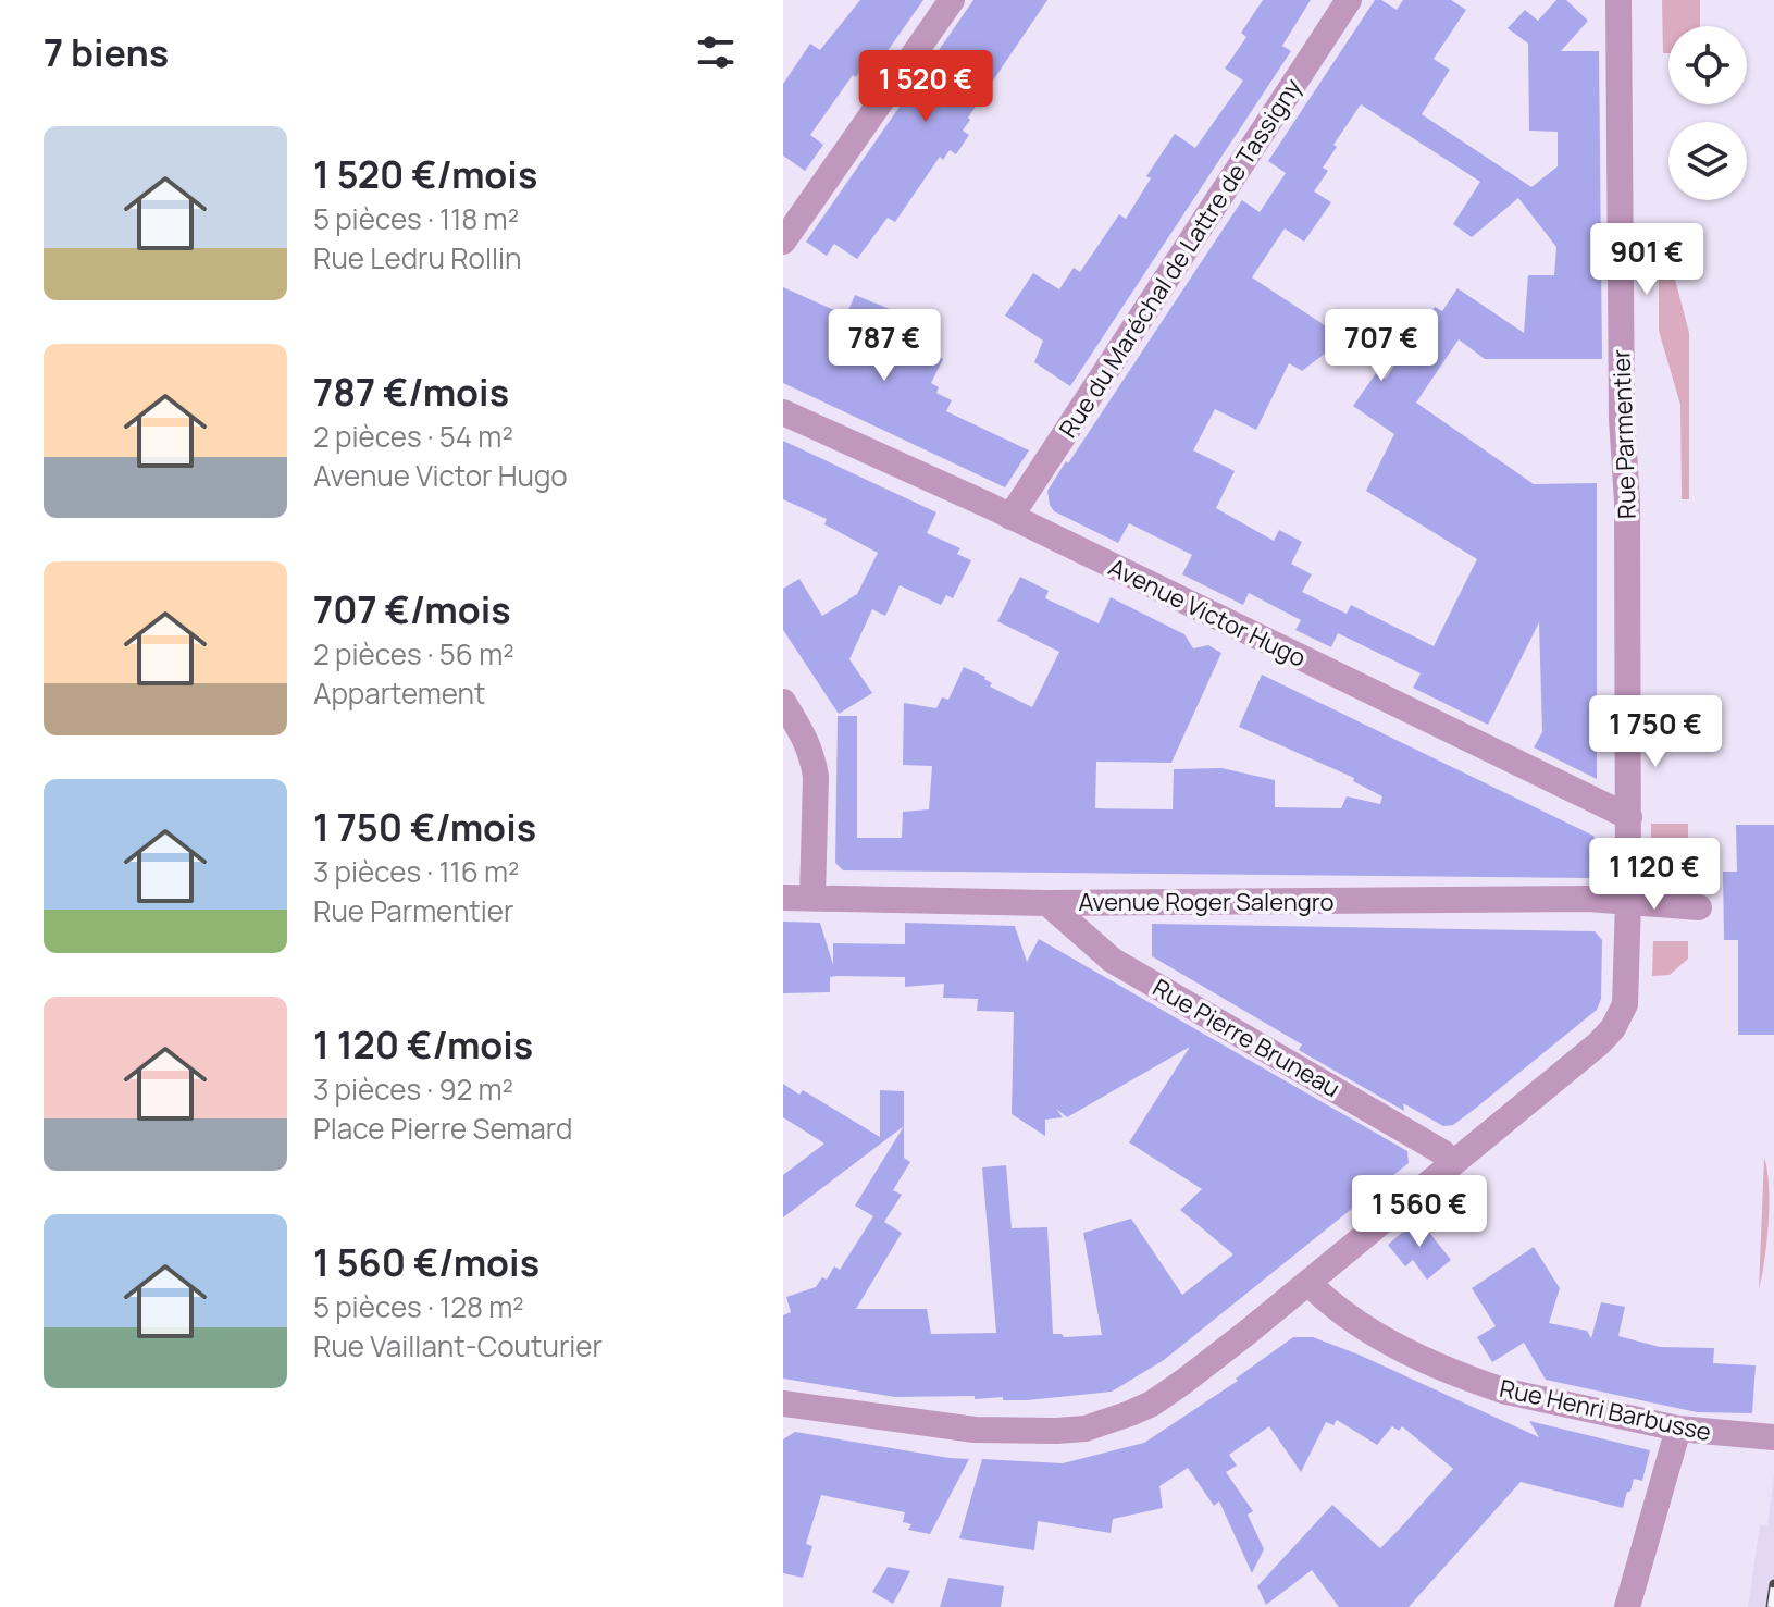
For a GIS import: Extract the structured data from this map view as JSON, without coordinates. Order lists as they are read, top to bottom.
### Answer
{
  "streets": {
    "street": [
      "Rue du Maréchal de Lattre de Tassigny",
      "Rue Parmentier",
      "Avenue Victor Hugo",
      "Avenue Roger Salengro",
      "Rue Pierre Bruneau",
      "Rue Henri Barbusse"
    ]
  },
  "crossings": [
    ["Rue du Maréchal de Lattre de Tassigny", "Avenue Victor Hugo"],
    ["Rue Parmentier", "Avenue Victor Hugo"],
    ["Rue Parmentier", "Avenue Roger Salengro"],
    ["Rue Parmentier", "Rue Pierre Bruneau"],
    ["Avenue Roger Salengro", "Rue Pierre Bruneau"]
  ],
  "page": {
    "heading": "7 biens",
    "price": [
      "1 520 €",
      "901 €",
      "787 €",
      "707 €",
      "1 750 €",
      "1 120 €",
      "1 560 €"
    ],
    "list": [
      {
        "name": "1 520 €/mois",
        "note": "5 pièces · 118 m² · Rue Ledru Rollin"
      },
      {
        "name": "787 €/mois",
        "note": "2 pièces · 54 m² · Avenue Victor Hugo"
      },
      {
        "name": "707 €/mois",
        "note": "2 pièces · 56 m² · Appartement"
      },
      {
        "name": "1 750 €/mois",
        "note": "3 pièces · 116 m² · Rue Parmentier"
      },
      {
        "name": "1 120 €/mois",
        "note": "3 pièces · 92 m² · Place Pierre Semard"
      },
      {
        "name": "1 560 €/mois",
        "note": "5 pièces · 128 m² · Rue Vaillant-Couturier"
      }
    ]
  }
}
